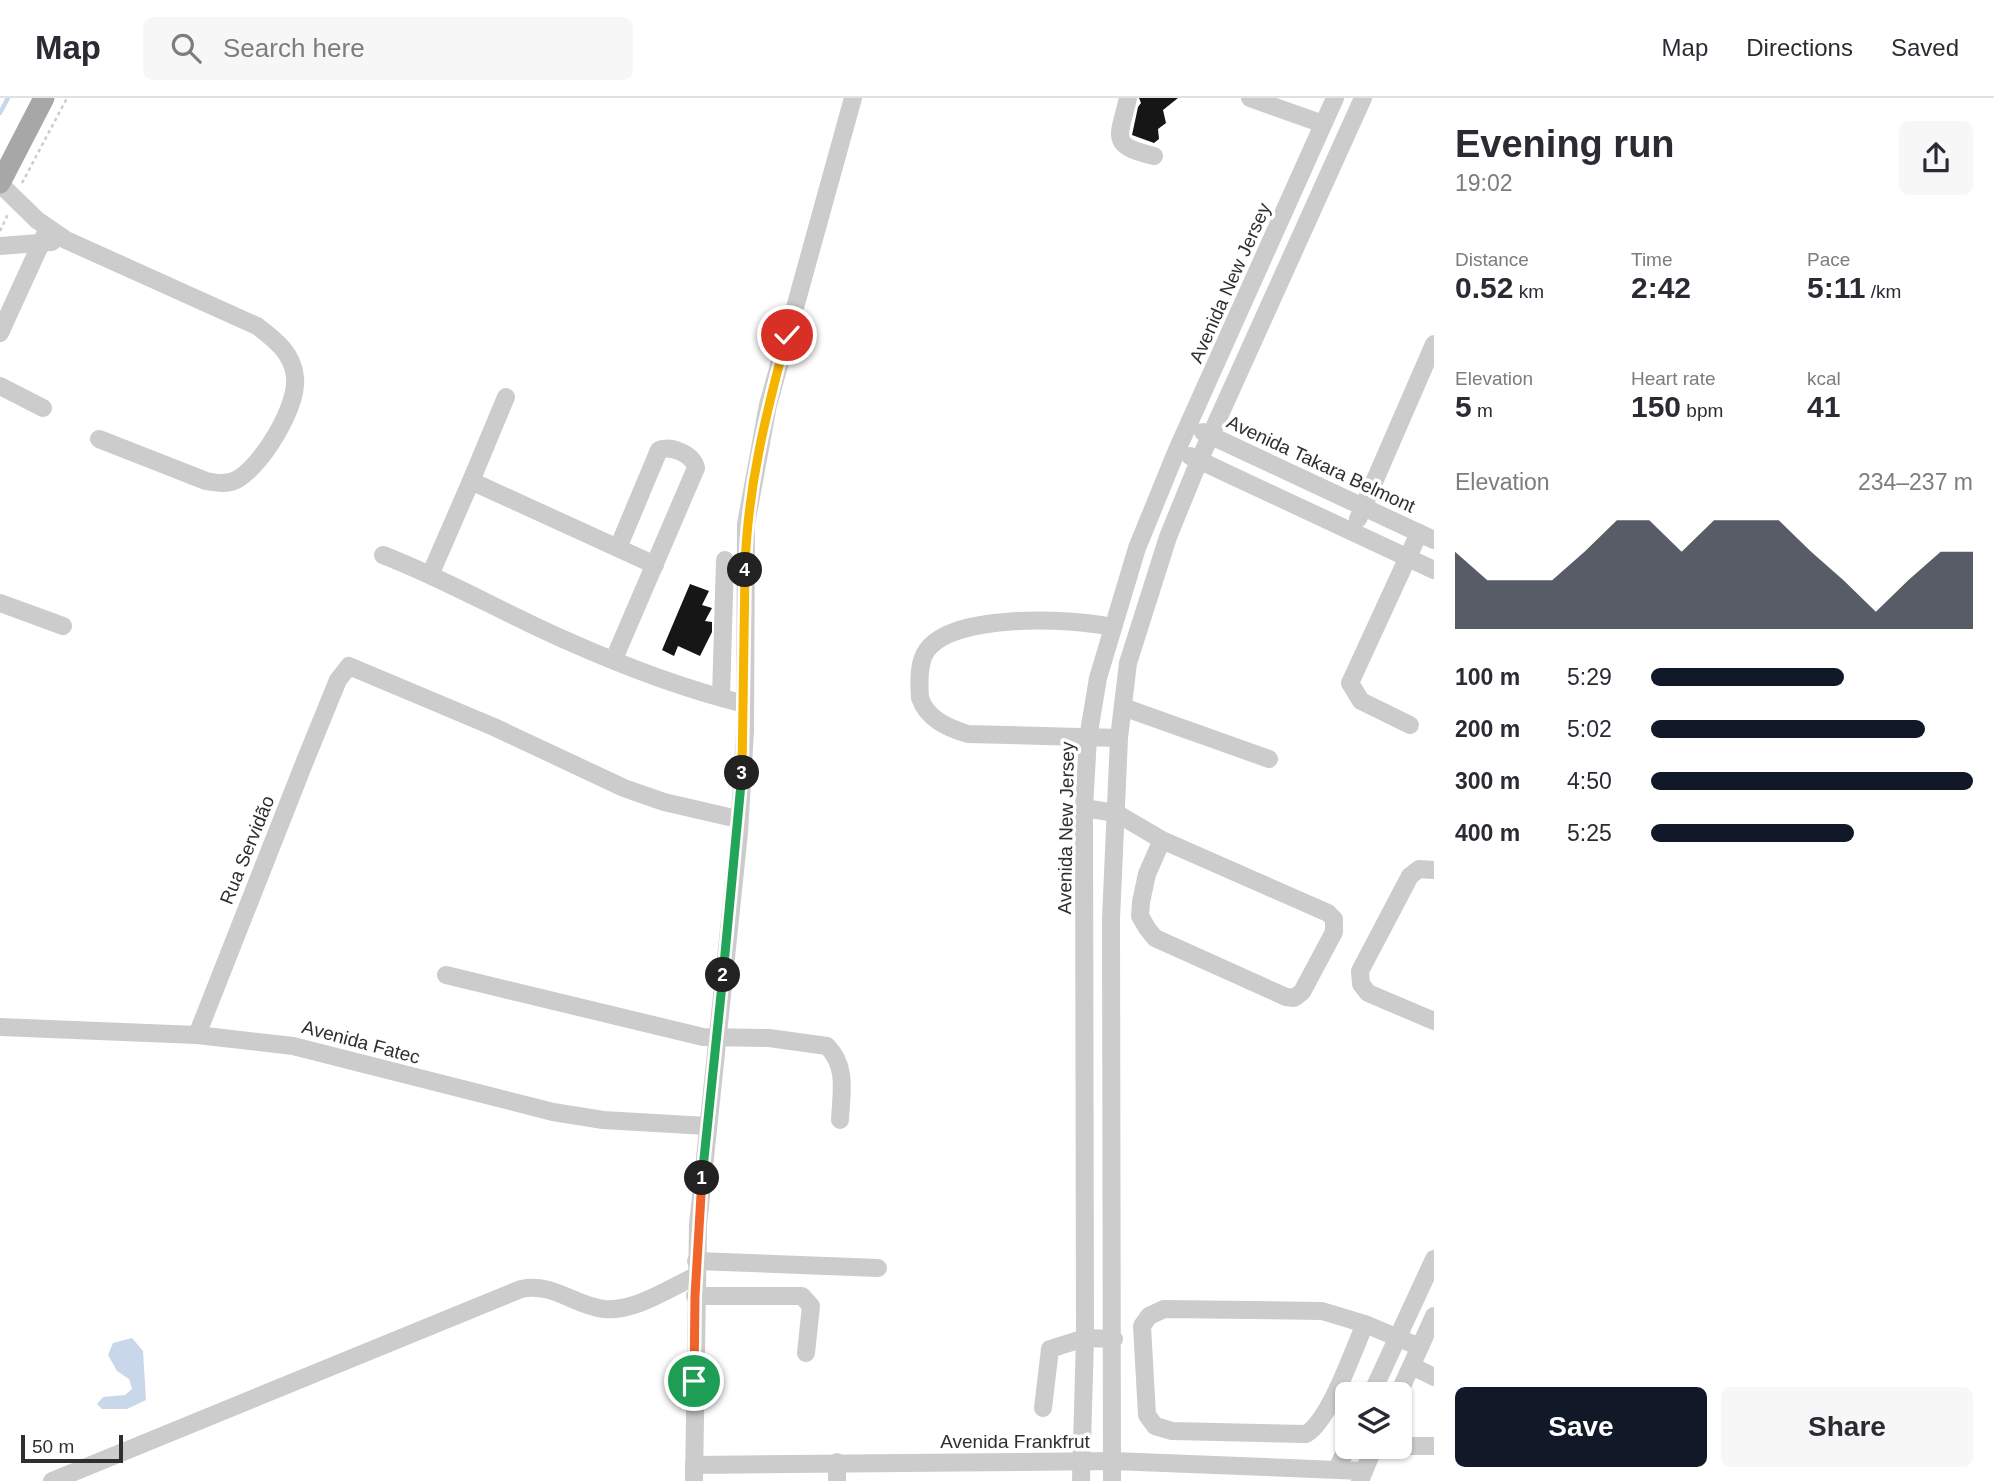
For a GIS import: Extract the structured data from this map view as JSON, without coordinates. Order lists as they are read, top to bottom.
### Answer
{
  "streets": {
    "street": [
      "Avenida New Jersey",
      "Avenida Takara Belmont",
      "Rua Servidão",
      "Avenida Fatec",
      "Avenida Frankfrut"
    ]
  },
  "crossings": [
    ["Avenida New Jersey", "Avenida Takara Belmont"],
    ["Avenida New Jersey", "Avenida Frankfrut"],
    ["Rua Servidão", "Avenida Fatec"]
  ],
  "scale_bar": "50 m",
  "page": {
    "header": "Map",
    "search": "Search here",
    "nav": ["Map", "Directions", "Saved"],
    "heading": ["Evening run", "19:02"],
    "stats": [
      ["Distance", "0.52 km"],
      ["Time", "2:42"],
      ["Pace", "5:11 /km"],
      ["Elevation", "5 m"],
      ["Heart rate", "150 bpm"],
      ["kcal", "41"]
    ],
    "chart": ["Elevation", "234–237 m"],
    "pins": [
      "4",
      "3",
      "2",
      "1"
    ],
    "list": [
      {
        "name": "100 m",
        "note": "5:29"
      },
      {
        "name": "200 m",
        "note": "5:02"
      },
      {
        "name": "300 m",
        "note": "4:50"
      },
      {
        "name": "400 m",
        "note": "5:25"
      }
    ],
    "buttons": ["Save", "Share"],
    "scale": "50 m"
  }
}
